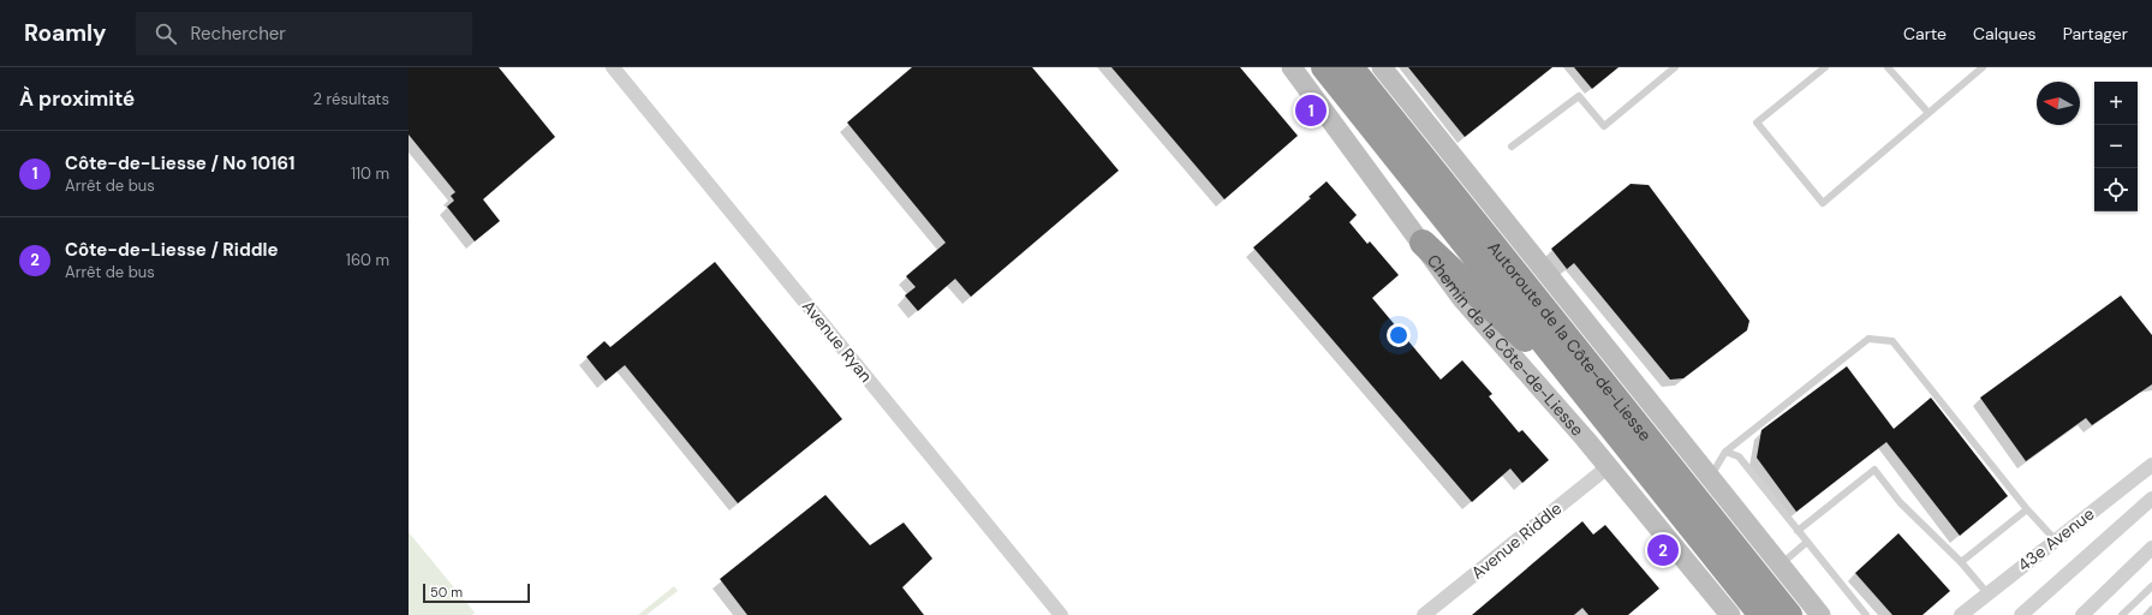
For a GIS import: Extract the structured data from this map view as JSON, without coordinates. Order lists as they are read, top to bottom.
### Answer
{
  "streets": {
    "highway": ["Autoroute de la Côte-de-Liesse"],
    "main road": ["Chemin de la Côte-de-Liesse"],
    "street": ["Avenue Ryan", "43e Avenue", "Avenue Riddle"]
  },
  "crossings": [
    ["Chemin de la Côte-de-Liesse", "Avenue Riddle"]
  ],
  "scale_bar": "50 m",
  "north": "left",
  "page": {
    "header": "Roamly",
    "search": "Rechercher",
    "nav": ["Carte", "Calques", "Partager"],
    "heading": ["À proximité", "2 résultats"],
    "map_buttons": ["+", "−"],
    "pins": ["1", "2"],
    "list": [
      {
        "mark": "1",
        "name": "Côte-de-Liesse / No 10161",
        "note": "Arrêt de bus",
        "value": "110 m"
      },
      {
        "mark": "2",
        "name": "Côte-de-Liesse / Riddle",
        "note": "Arrêt de bus",
        "value": "160 m"
      }
    ],
    "scale": "50 m"
  }
}
